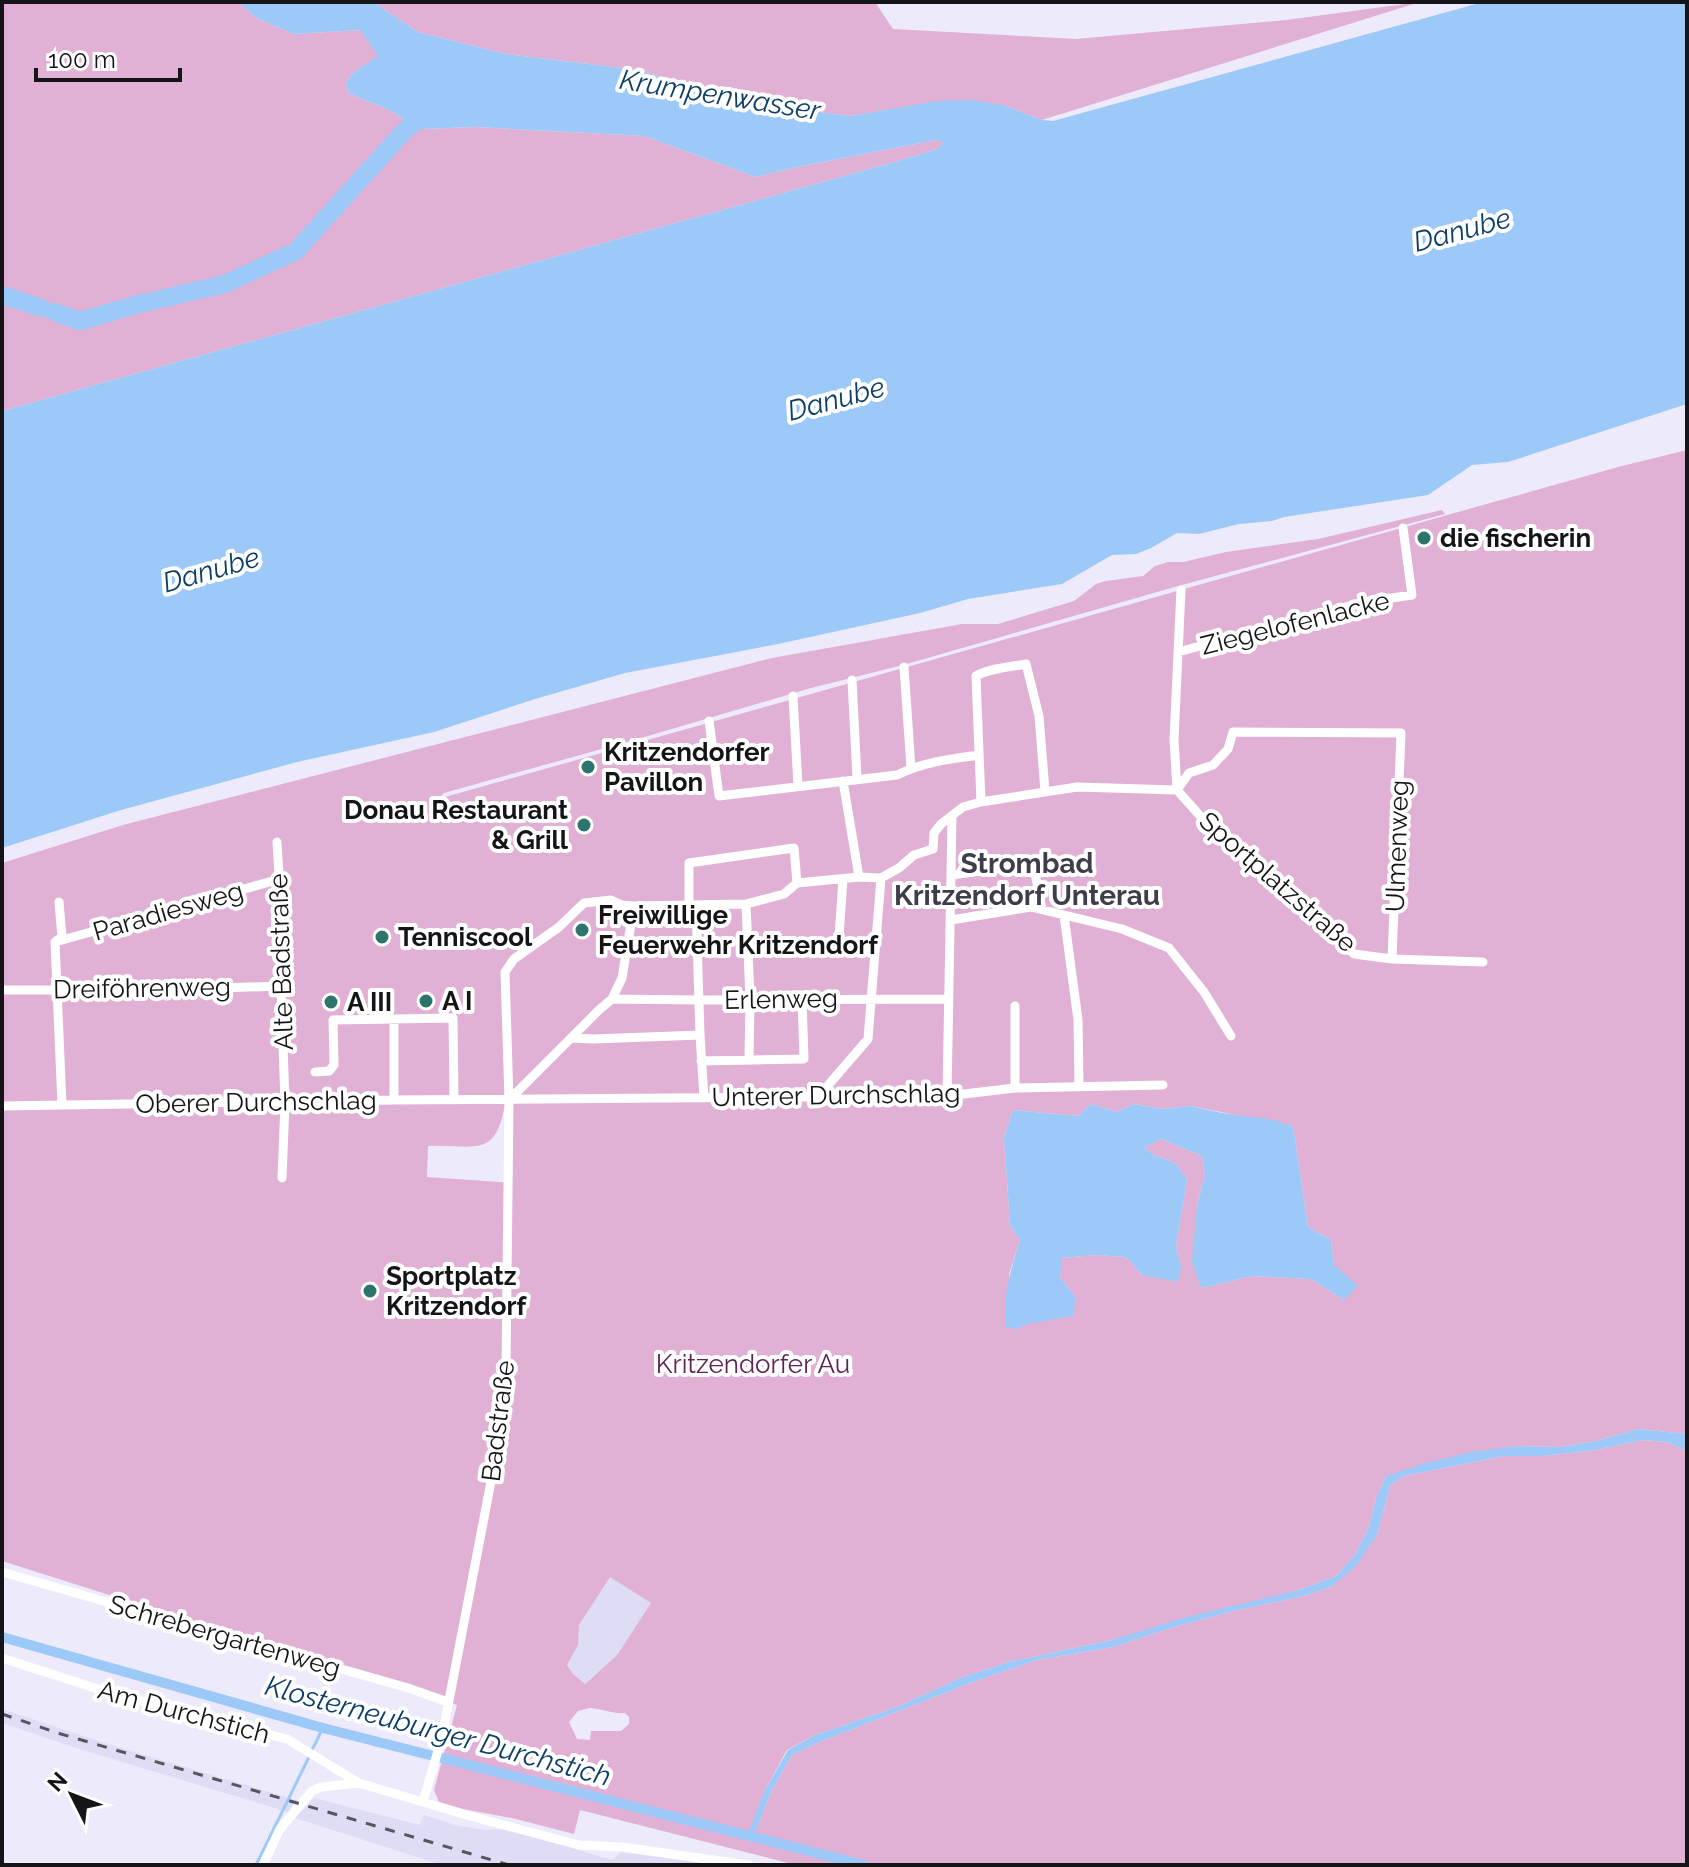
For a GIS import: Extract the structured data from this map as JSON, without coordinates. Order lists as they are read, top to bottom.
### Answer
{
  "streets": {
    "street": [
      "Ziegelofenlacke",
      "Ulmenweg",
      "Sportplatzstraße",
      "Paradiesweg",
      "Alte Badstraße",
      "Dreiföhrenweg",
      "Erlenweg",
      "Unterer Durchschlag",
      "Oberer Durchschlag",
      "Badstraße",
      "Schrebergartenweg",
      "Am Durchstich"
    ]
  },
  "crossings": [
    ["Ulmenweg", "Sportplatzstraße"],
    ["Paradiesweg", "Alte Badstraße"],
    ["Alte Badstraße", "Dreiföhrenweg"],
    ["Alte Badstraße", "Oberer Durchschlag"],
    ["Unterer Durchschlag", "Oberer Durchschlag"],
    ["Unterer Durchschlag", "Badstraße"],
    ["Oberer Durchschlag", "Badstraße"],
    ["Badstraße", "Schrebergartenweg"]
  ],
  "districts": ["Strombad Kritzendorf Unterau"],
  "water": ["Krumpenwasser", "Danube", "Klosterneuburger Durchstich"],
  "parks": ["Kritzendorfer Au"],
  "places": [
    "die fischerin",
    "Kritzendorfer Pavillon",
    "Donau Restaurant & Grill",
    "Freiwillige Feuerwehr Kritzendorf",
    "Tenniscool",
    "A I",
    "A III",
    "Sportplatz Kritzendorf"
  ],
  "scale_bar": "100 m",
  "north": "top left"
}
